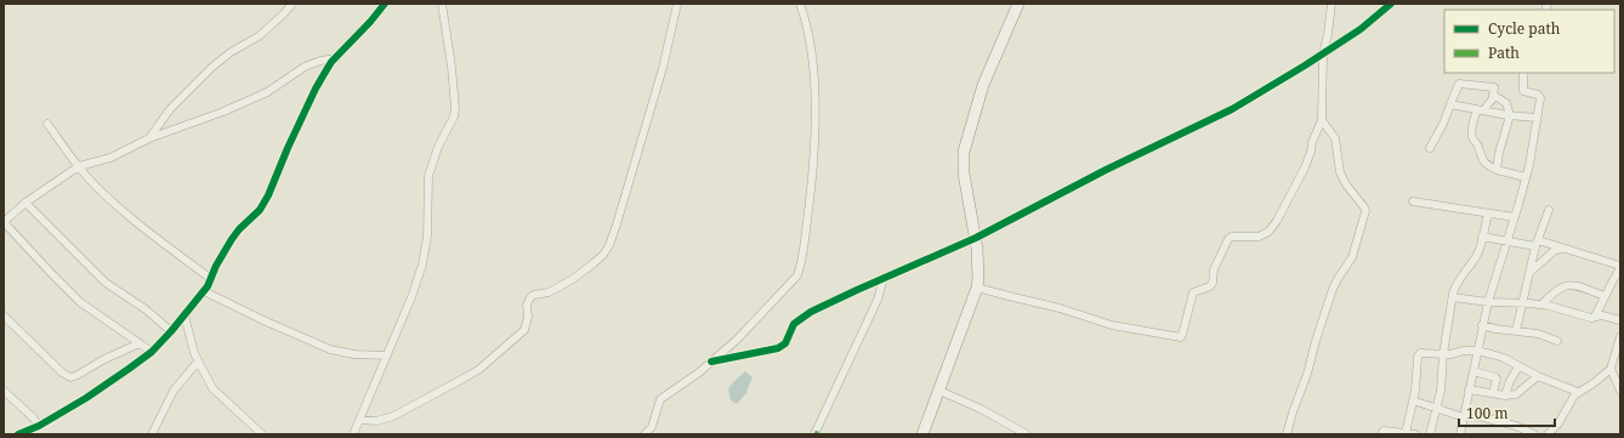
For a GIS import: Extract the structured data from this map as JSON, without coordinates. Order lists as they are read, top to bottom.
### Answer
{
  "legend": ["Cycle path", "Path"],
  "scale_bar": "100 m"
}
